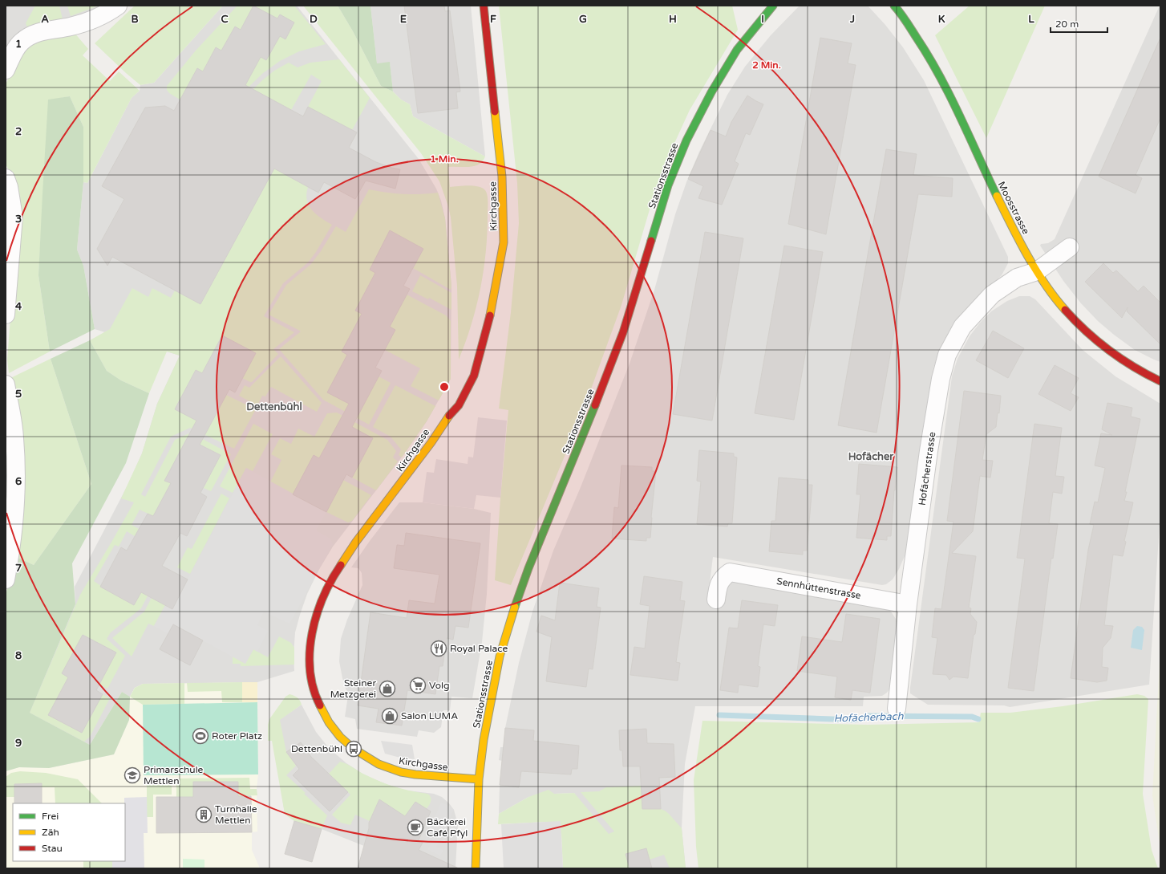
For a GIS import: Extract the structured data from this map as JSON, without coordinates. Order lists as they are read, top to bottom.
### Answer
{
  "streets": {
    "street": [
      "Stationsstrasse",
      "Kirchgasse",
      "Moosstrasse",
      "Hofächerstrasse",
      "Sennhüttenstrasse"
    ]
  },
  "crossings": [
    ["Stationsstrasse", "Kirchgasse"],
    ["Moosstrasse", "Hofächerstrasse"],
    ["Hofächerstrasse", "Sennhüttenstrasse"]
  ],
  "districts": ["Dettenbühl", "Hofächer"],
  "water": ["Hofächerbach"],
  "places": {
    "restaurant": ["Royal Palace"],
    "supermarket": ["Volg"],
    "shop": ["Steiner Metzgerei", "Salon LUMA"],
    "sports": ["Roter Platz"],
    "bus stop": ["Dettenbühl"],
    "school or university": ["Primarschule Mettlen"],
    "building": ["Turnhalle Mettlen"],
    "cafe": ["Bäckerei Café Pfyl"]
  },
  "legend": ["Frei", "Zäh", "Stau"],
  "scale_bar": "20 m",
  "grid": {
    "columns": [
      "A",
      "B",
      "C",
      "D",
      "E",
      "F",
      "G",
      "H",
      "I",
      "J",
      "K",
      "L"
    ],
    "rows": [
      "1",
      "2",
      "3",
      "4",
      "5",
      "6",
      "7",
      "8",
      "9"
    ]
  },
  "rings": ["2 Min.", "1 Min."]
}
